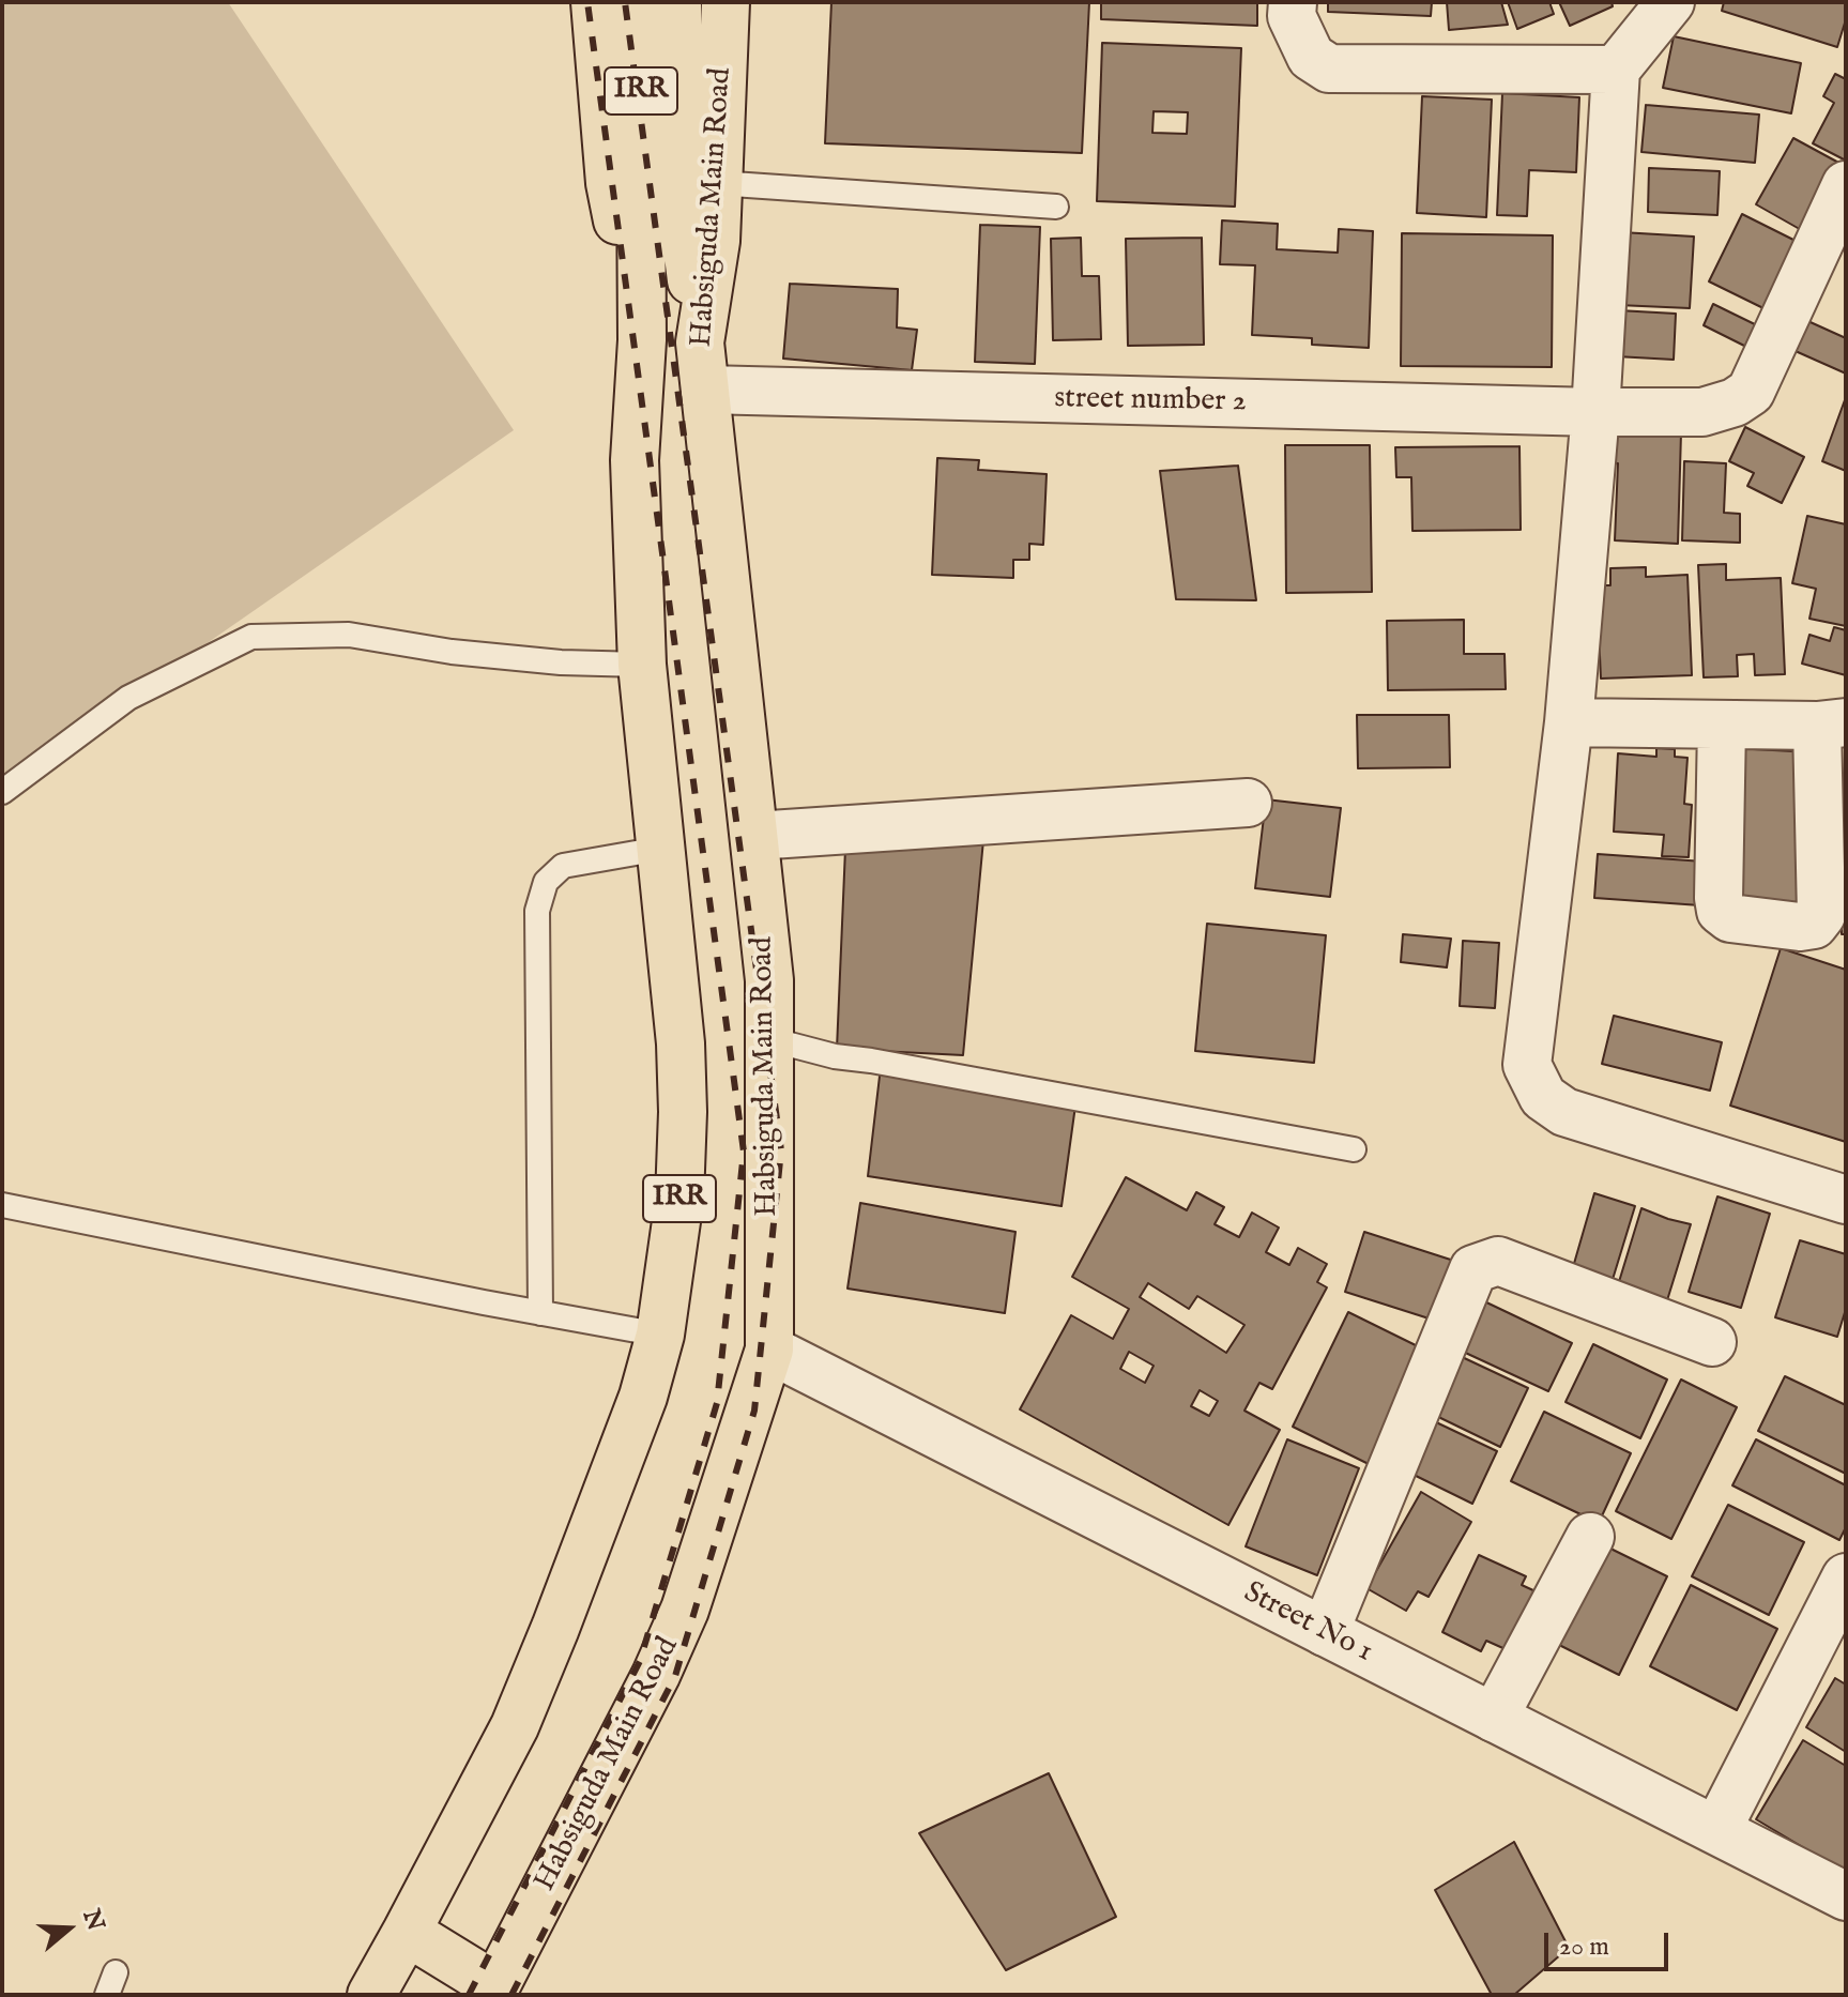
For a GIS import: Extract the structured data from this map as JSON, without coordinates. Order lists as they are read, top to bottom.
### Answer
{
  "streets": {
    "main road": ["IRR", "Habsiguda Main Road"],
    "street": ["street number 2", "Street No 1"]
  },
  "crossings": [
    ["IRR", "Habsiguda Main Road"],
    ["Habsiguda Main Road", "street number 2"],
    ["Habsiguda Main Road", "Street No 1"]
  ],
  "scale_bar": "20 m",
  "north": "right"
}
